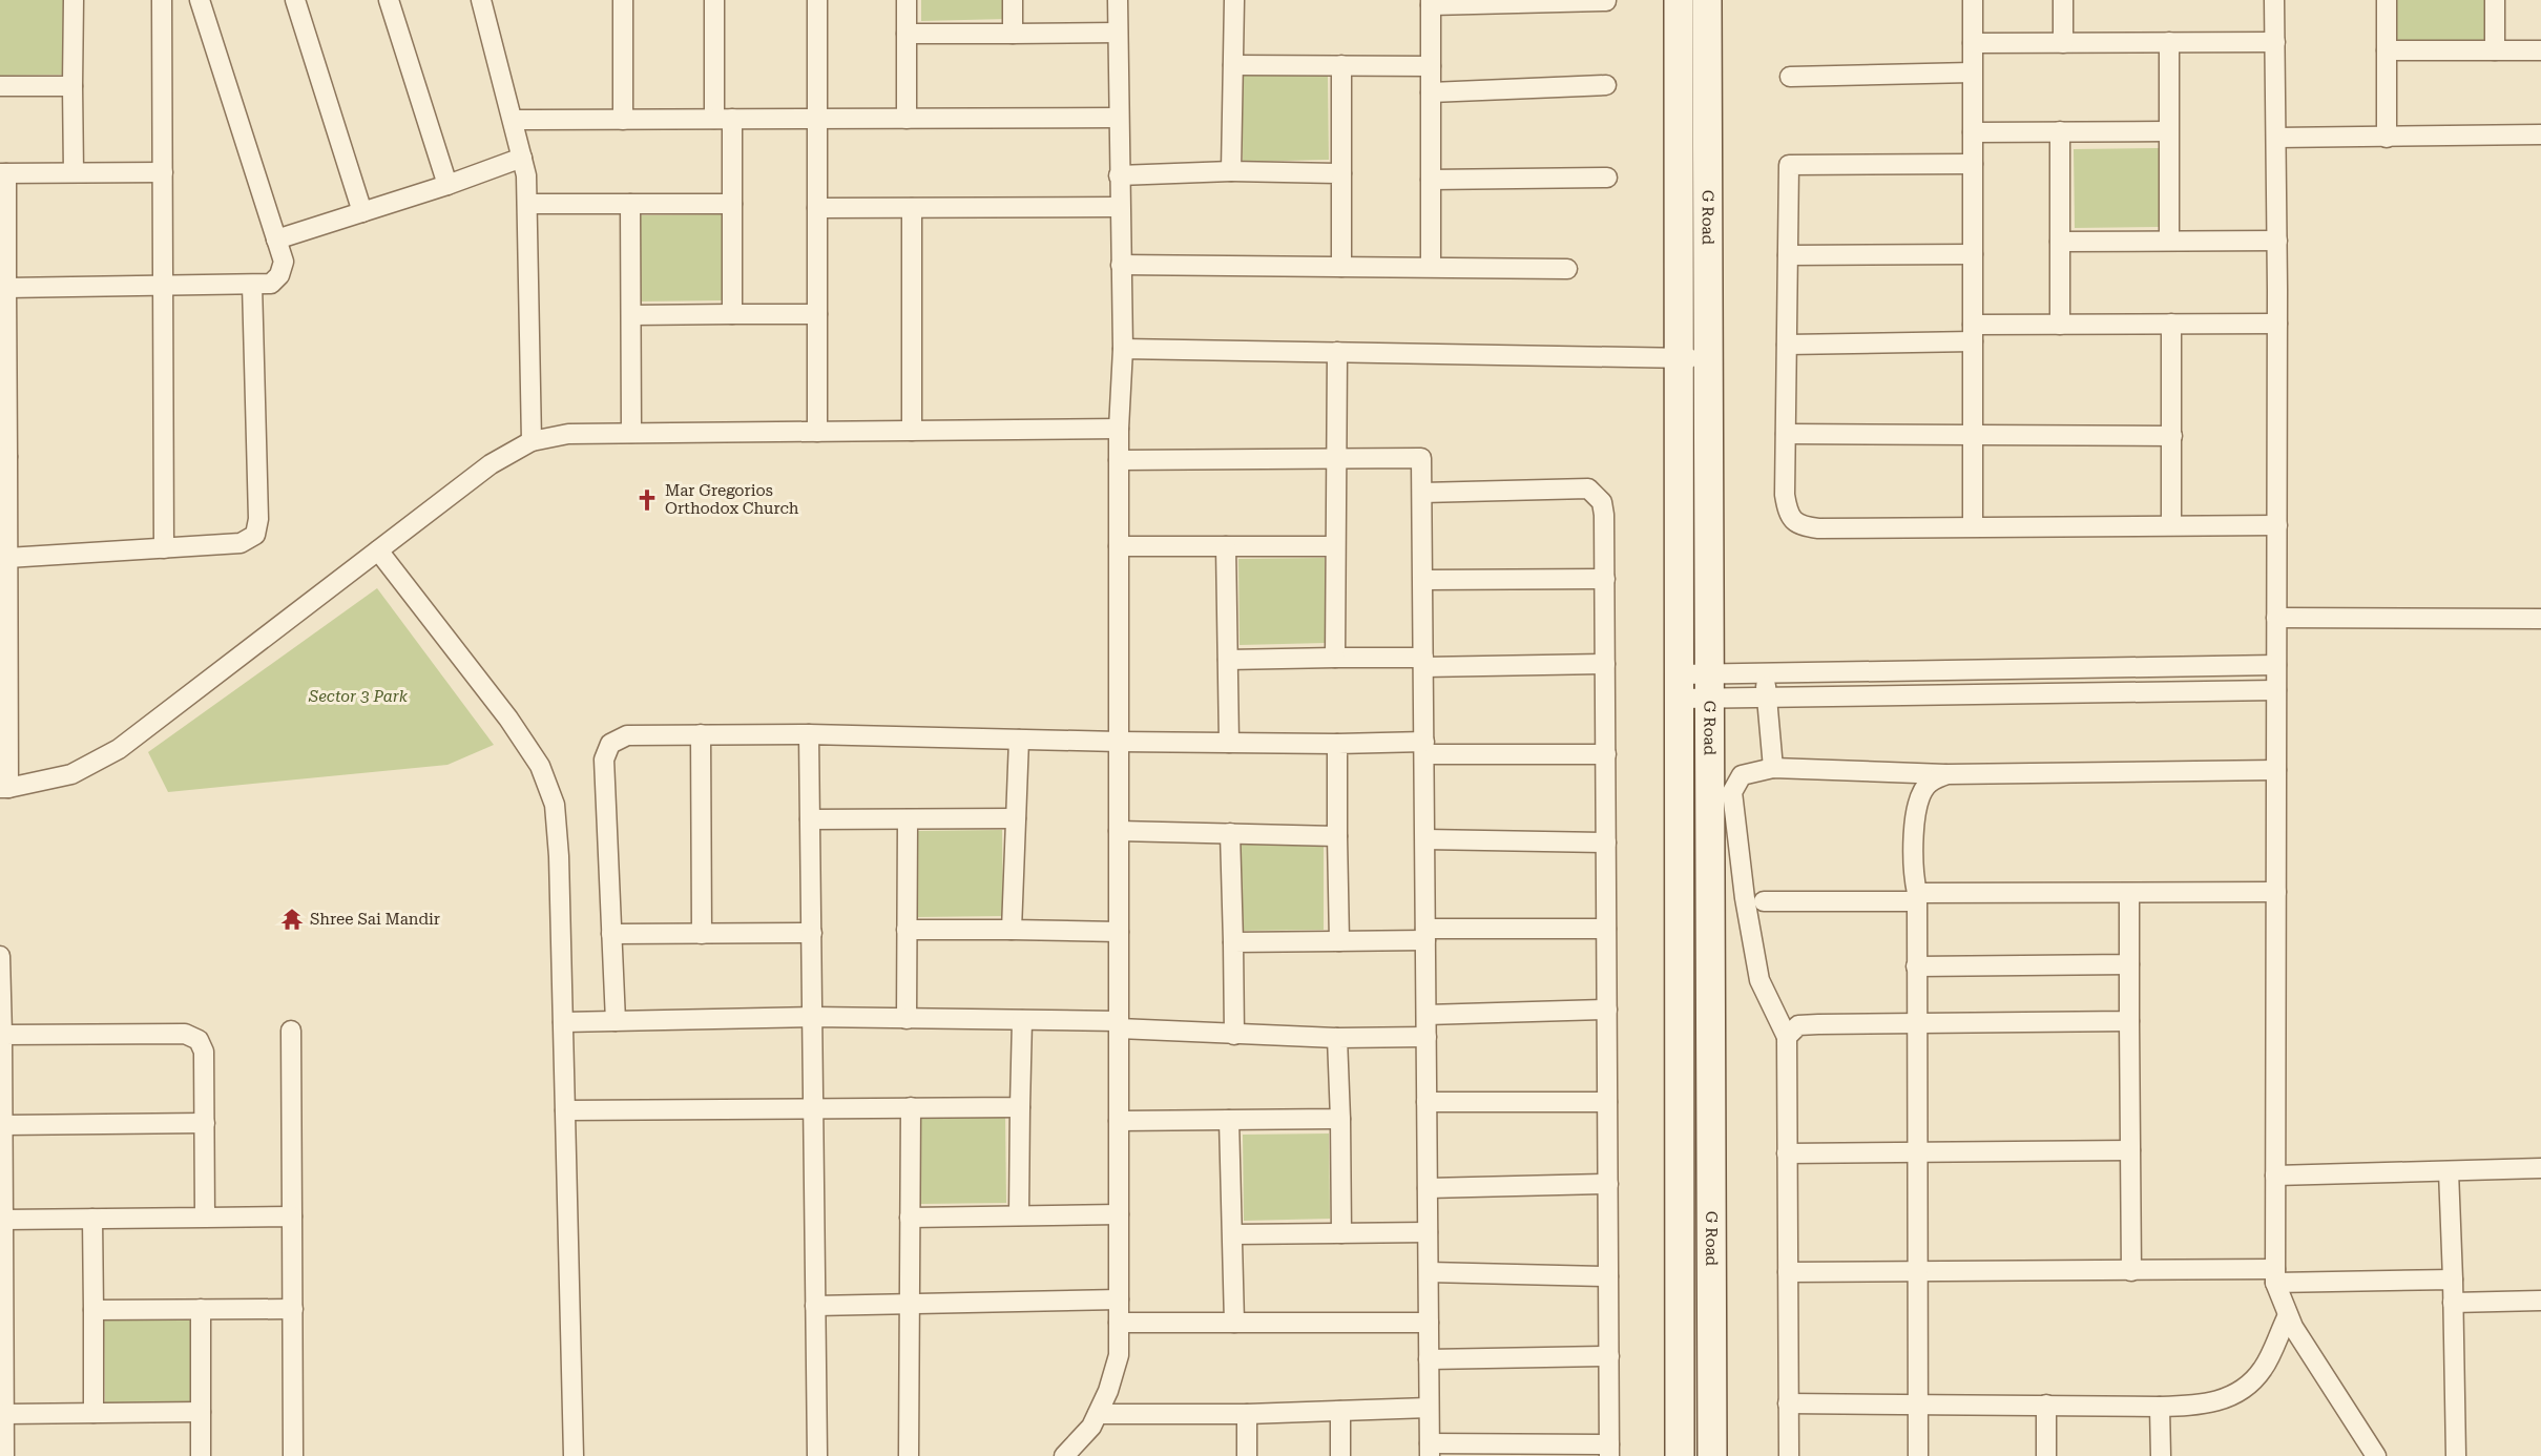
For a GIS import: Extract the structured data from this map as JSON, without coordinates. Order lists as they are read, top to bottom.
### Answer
{
  "streets": {
    "street": ["G Road"]
  },
  "parks": ["Sector 3 Park"],
  "places": {
    "church": ["Mar Gregorios Orthodox Church"],
    "temple": ["Shree Sai Mandir"]
  }
}
